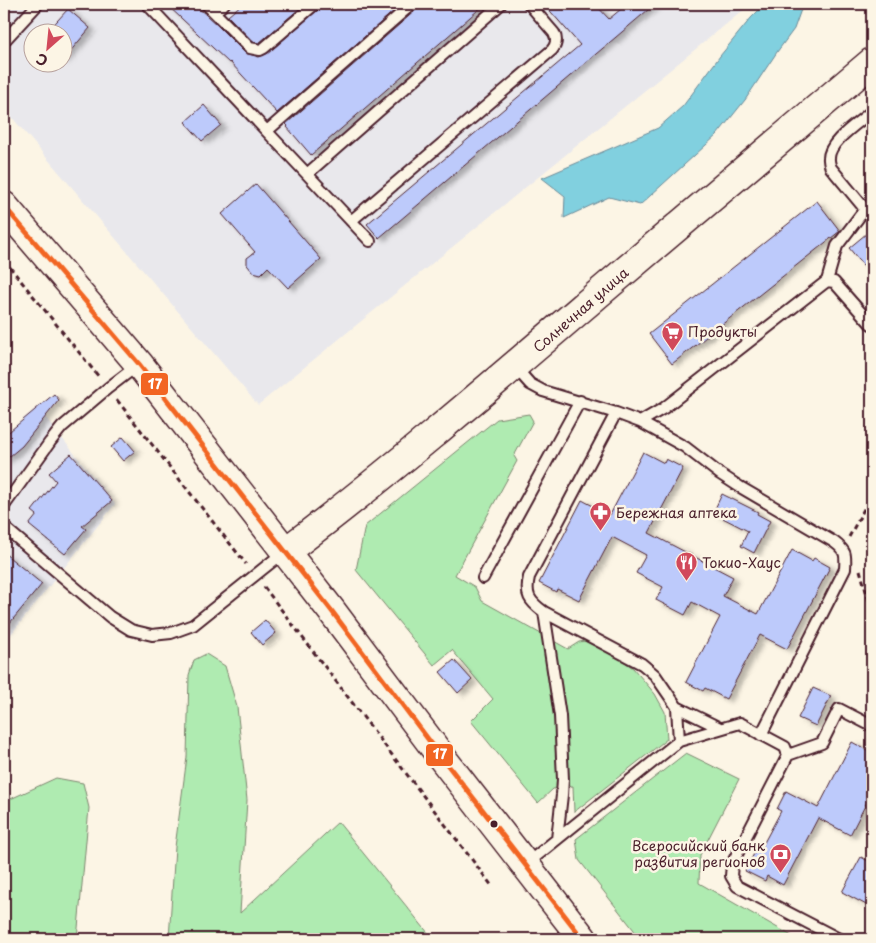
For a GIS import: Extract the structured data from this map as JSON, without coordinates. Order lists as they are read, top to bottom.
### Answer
{
  "streets": {
    "main road": ["Солнечная улица"]
  },
  "places": {
    "supermarket": ["Продукты"],
    "pharmacy": ["Бережная аптека"],
    "restaurant": ["Токио-Хаус"],
    "bank": ["Всеросийский банк развития регионов"]
  },
  "lines": ["transit line 17"],
  "north": "bottom left"
}
